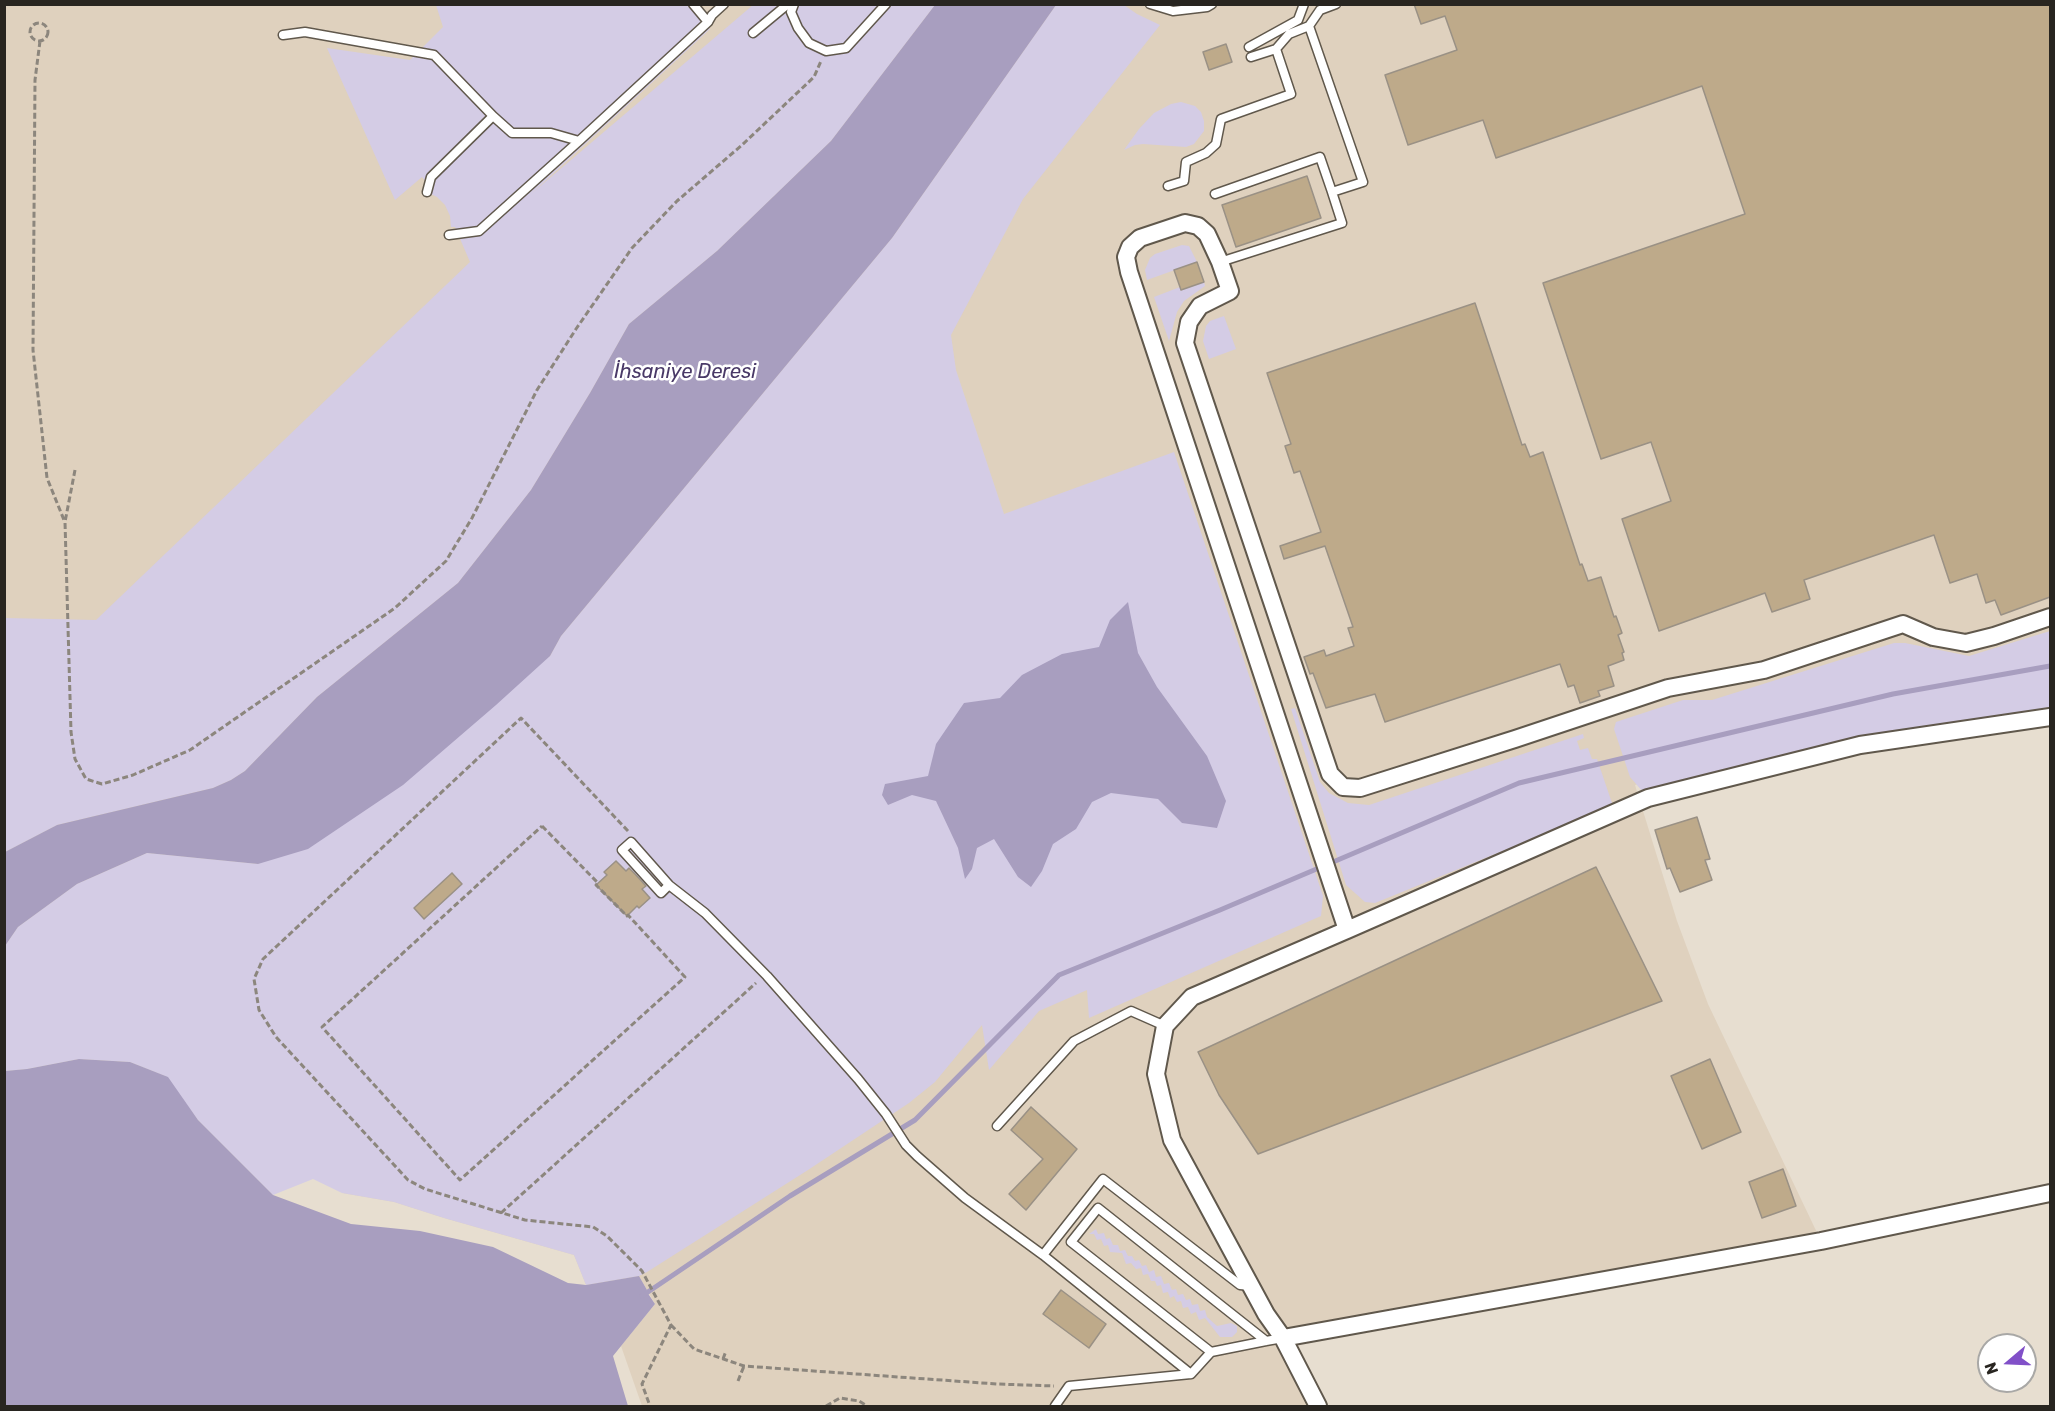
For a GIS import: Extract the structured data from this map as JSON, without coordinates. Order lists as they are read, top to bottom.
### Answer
{
  "water": ["İhsaniye Deresi"],
  "north": "left"
}
